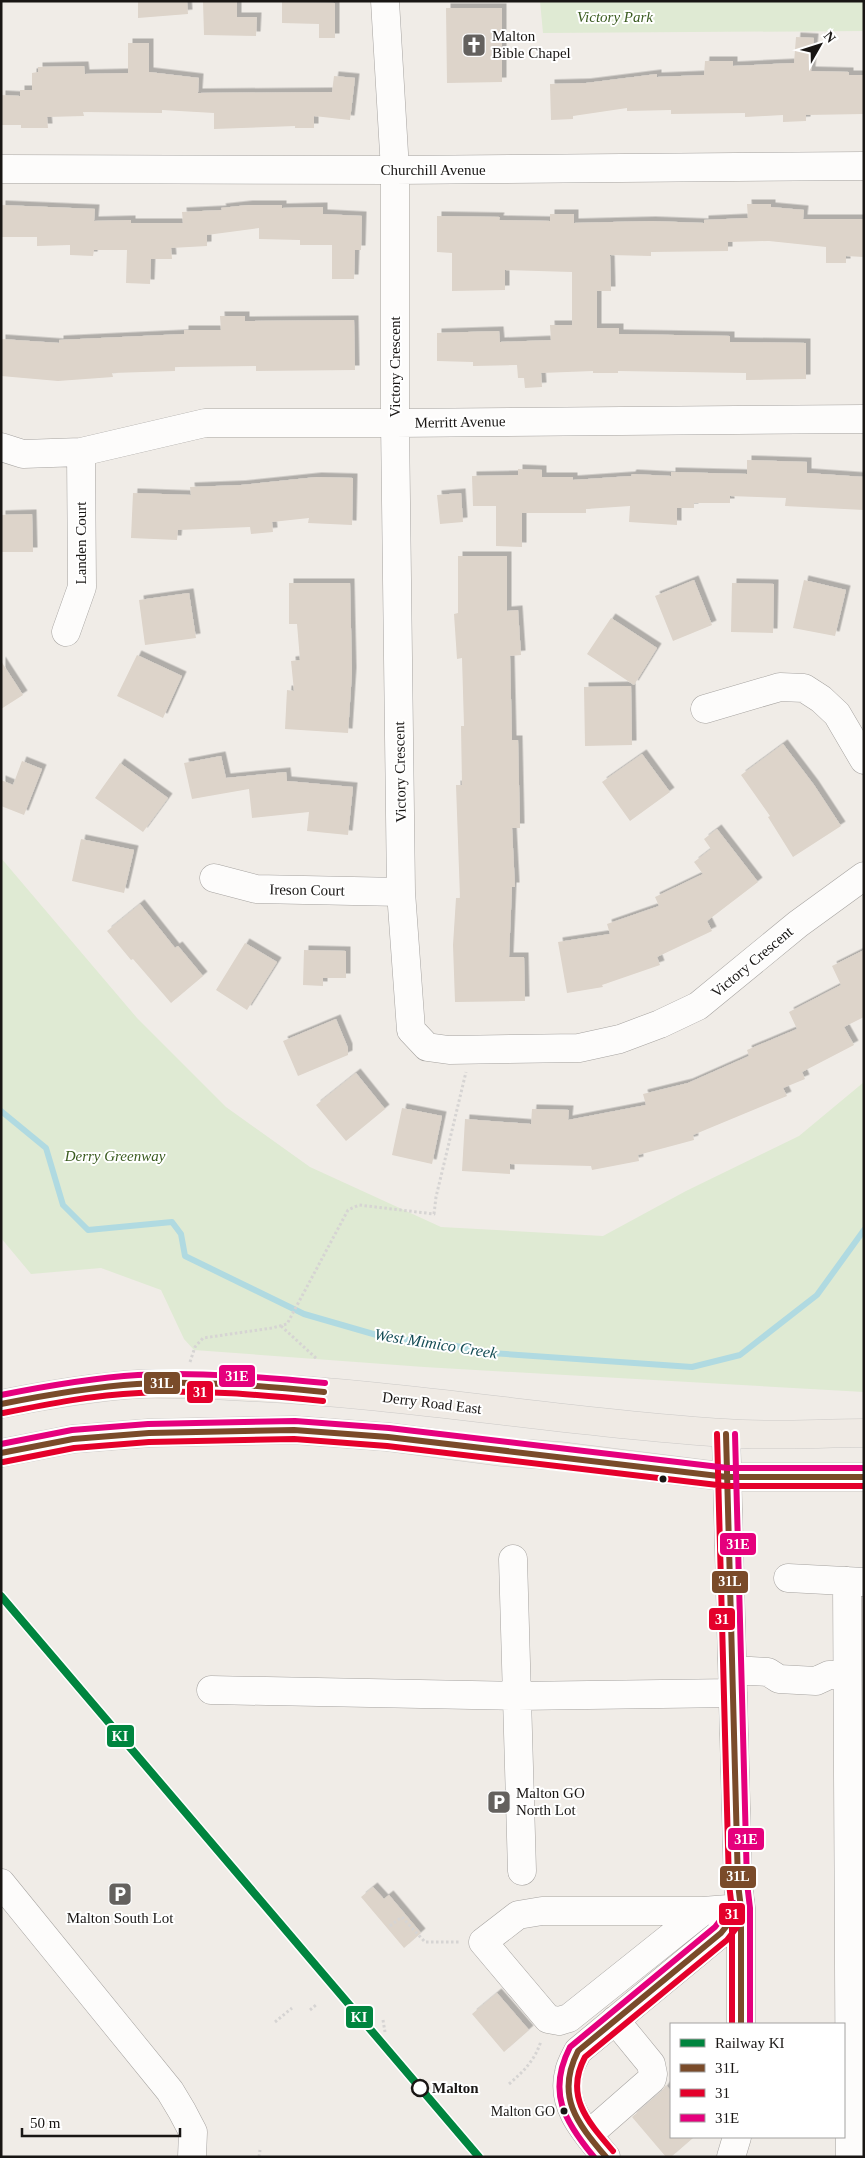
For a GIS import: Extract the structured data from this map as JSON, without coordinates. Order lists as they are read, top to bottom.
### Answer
{
  "streets": {
    "main road": ["Derry Road East"],
    "street": [
      "Churchill Avenue",
      "Victory Crescent",
      "Merritt Avenue",
      "Landen Court",
      "Ireson Court"
    ]
  },
  "crossings": [
    ["Churchill Avenue", "Victory Crescent"],
    ["Victory Crescent", "Merritt Avenue"],
    ["Victory Crescent", "Ireson Court"],
    ["Merritt Avenue", "Landen Court"]
  ],
  "water": ["West Mimico Creek"],
  "parks": ["Victory Park", "Derry Greenway"],
  "places": {
    "church": ["Malton Bible Chapel"],
    "parking": ["Malton GO North Lot", "Malton South Lot"],
    "other": ["Malton", "Malton GO"]
  },
  "lines": [
    "transit line 31E",
    "transit line 31L",
    "transit line 31",
    "rail line KI"
  ],
  "legend": [
    "Railway KI",
    "31L",
    "31",
    "31E"
  ],
  "scale_bar": "50 m",
  "north": "top right"
}
